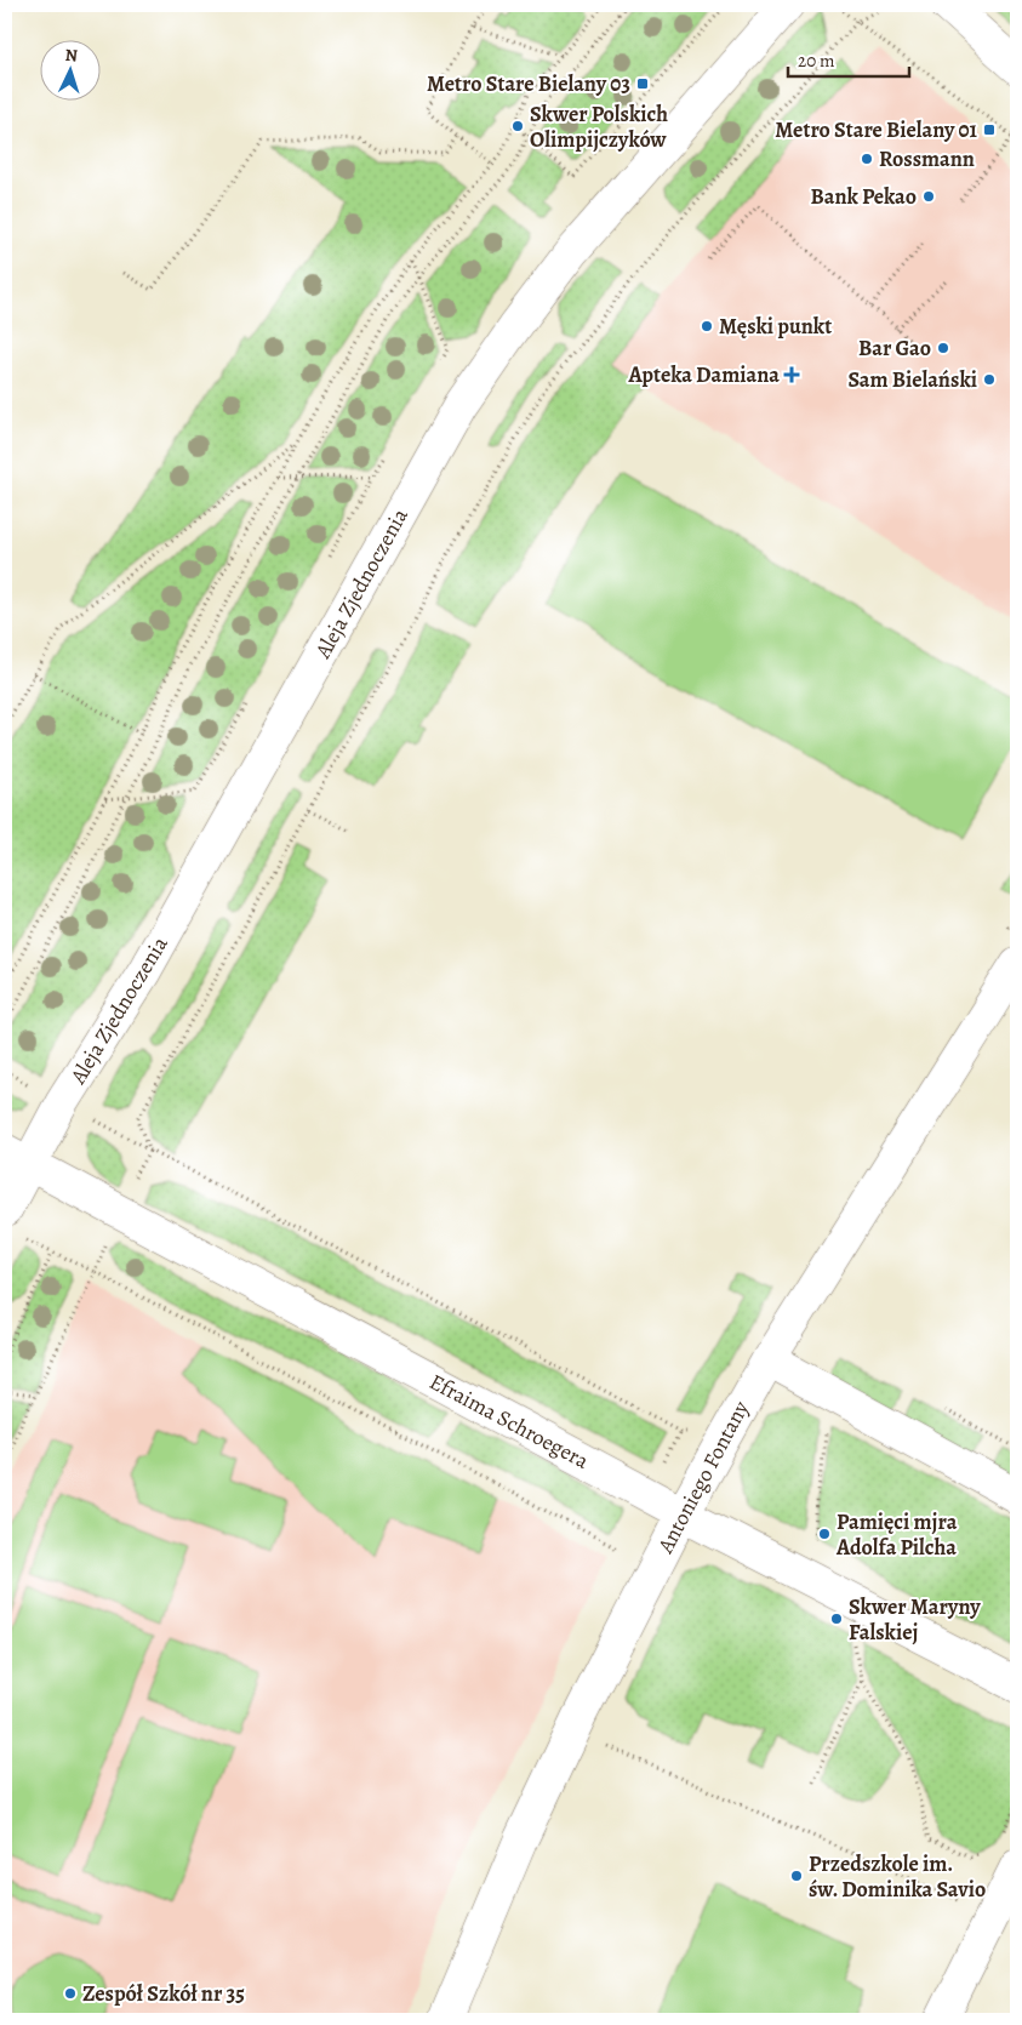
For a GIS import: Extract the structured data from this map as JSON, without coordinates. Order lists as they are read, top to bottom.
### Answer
{
  "streets": {
    "street": ["Aleja Zjednoczenia", "Efraima Schroegera", "Antoniego Fontany"]
  },
  "crossings": [
    ["Aleja Zjednoczenia", "Efraima Schroegera"],
    ["Efraima Schroegera", "Antoniego Fontany"]
  ],
  "places": {
    "transit": ["Metro Stare Bielany 03", "Metro Stare Bielany 01"],
    "other": [
      "Skwer Polskich Olimpijczyków",
      "Rossmann",
      "Bank Pekao",
      "Męski punkt",
      "Bar Gao",
      "Sam Bielański",
      "Pamięci mjra Adolfa Pilcha",
      "Skwer Maryny Falskiej",
      "Przedszkole im. św. Dominika Savio",
      "Zespół Szkół nr 35"
    ],
    "health": ["Apteka Damiana"]
  },
  "scale_bar": "20 m",
  "north": "top"
}
